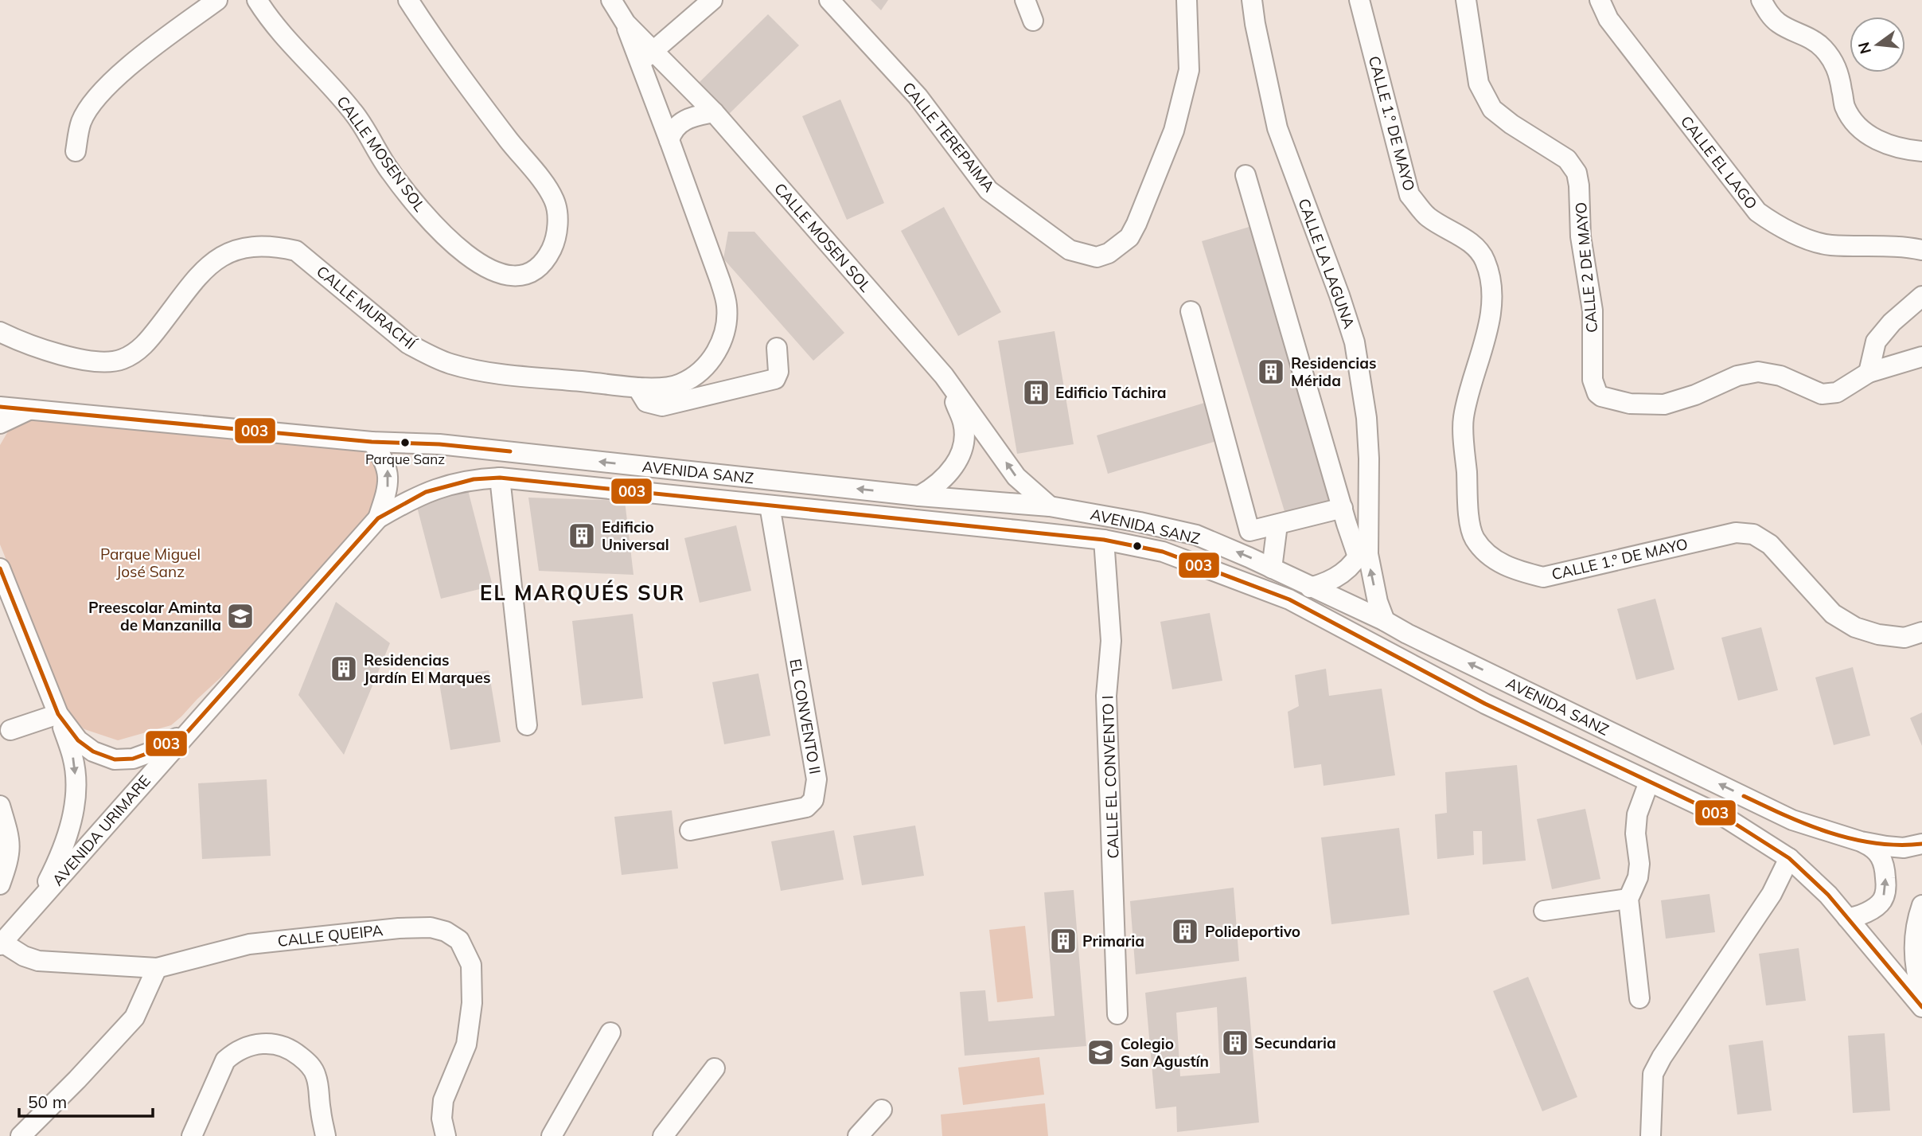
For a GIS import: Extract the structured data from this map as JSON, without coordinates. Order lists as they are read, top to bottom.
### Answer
{
  "streets": {
    "street": [
      "CALLE 1.° DE MAYO",
      "CALLE TEREPAIMA",
      "CALLE MOSEN SOL",
      "CALLE EL LAGO",
      "CALLE LA LAGUNA",
      "CALLE 2 DE MAYO",
      "CALLE MURACHÍ",
      "AVENIDA SANZ",
      "EL CONVENTO II",
      "CALLE EL CONVENTO I",
      "AVENIDA URIMARE",
      "CALLE QUEIPA"
    ]
  },
  "crossings": [
    ["CALLE MOSEN SOL", "CALLE MURACHÍ"],
    ["CALLE MOSEN SOL", "AVENIDA SANZ"],
    ["CALLE LA LAGUNA", "AVENIDA SANZ"],
    ["AVENIDA SANZ", "EL CONVENTO II"],
    ["AVENIDA SANZ", "CALLE EL CONVENTO I"],
    ["AVENIDA SANZ", "AVENIDA URIMARE"],
    ["AVENIDA URIMARE", "CALLE QUEIPA"]
  ],
  "districts": ["EL MARQUÉS SUR"],
  "parks": ["Parque Miguel José Sanz"],
  "places": {
    "building": [
      "Residencias Mérida",
      "Edificio Táchira",
      "Edificio Universal",
      "Residencias Jardín El Marques",
      "Polideportivo",
      "Primaria",
      "Secundaria"
    ],
    "other": ["Parque Sanz"],
    "school or university": ["Preescolar Aminta de Manzanilla", "Colegio San Agustín"]
  },
  "lines": ["transit line 003"],
  "scale_bar": "50 m",
  "north": "left"
}
